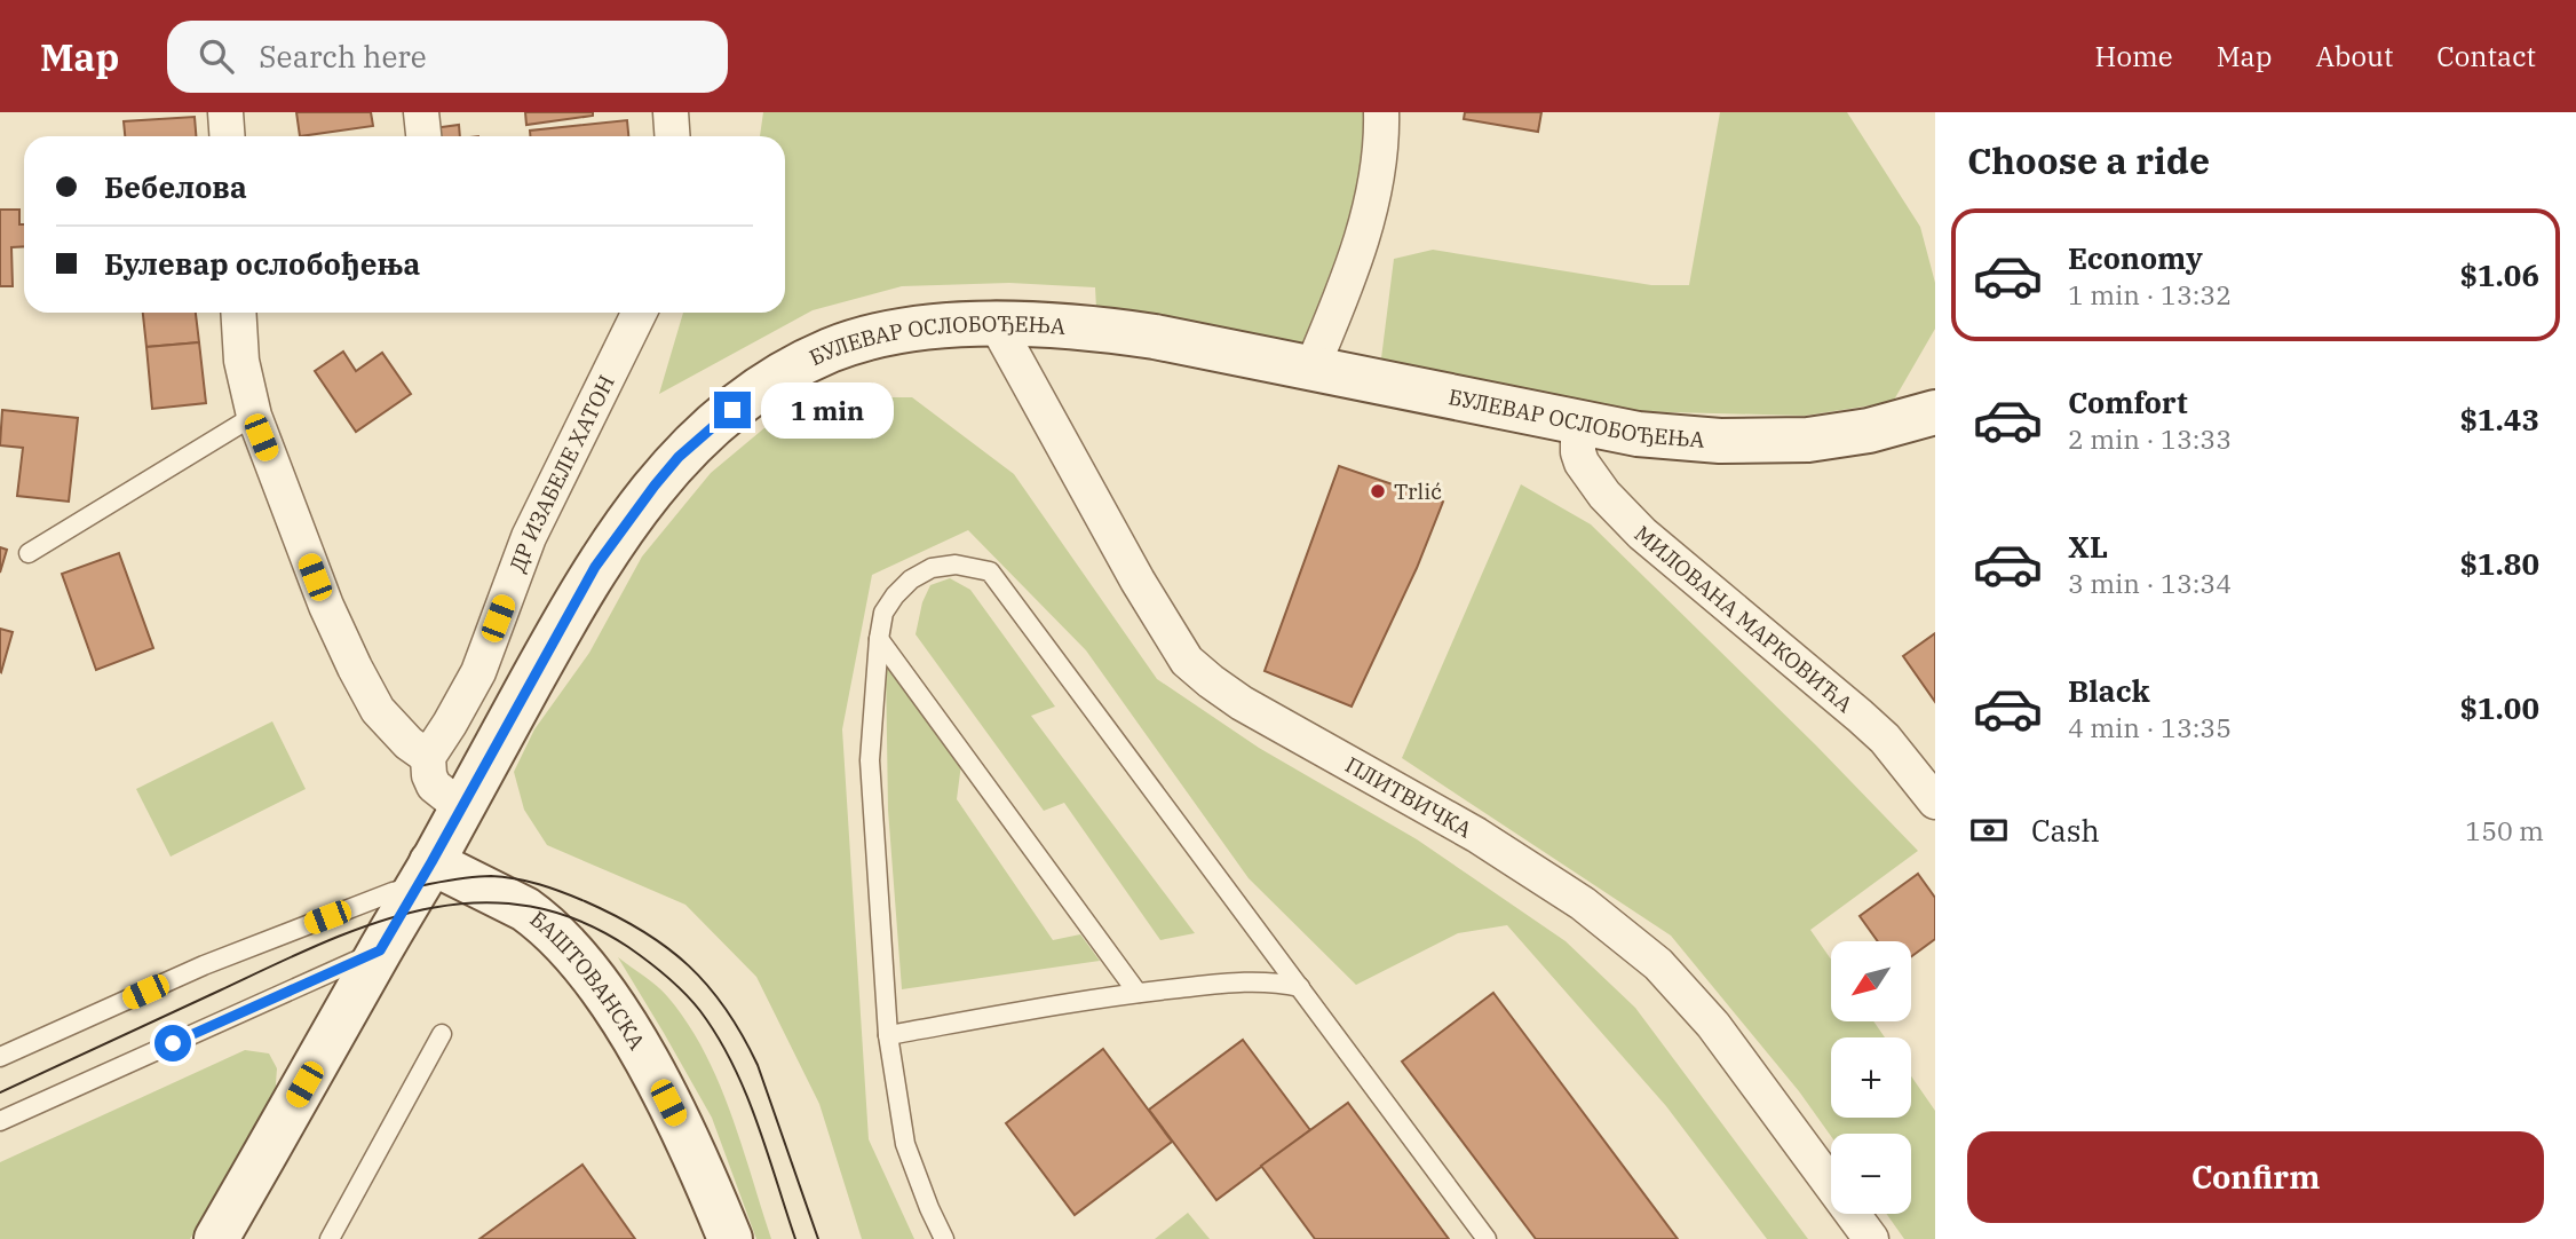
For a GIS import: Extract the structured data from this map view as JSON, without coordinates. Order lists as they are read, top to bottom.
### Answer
{
  "streets": {
    "main road": ["БУЛЕВАР ОСЛОБОЂЕЊА", "БАШТОВАНСКА"],
    "street": ["ДР ИЗАБЕЛЕ ХАТОН", "МИЛОВАНА МАРКОВИЋА", "ПЛИТВИЧКА"]
  },
  "crossings": [
    ["БУЛЕВАР ОСЛОБОЂЕЊА", "МИЛОВАНА МАРКОВИЋА"],
    ["БУЛЕВАР ОСЛОБОЂЕЊА", "ПЛИТВИЧКА"],
    ["БУЛЕВАР ОСЛОБОЂЕЊА", "БАШТОВАНСКА"]
  ],
  "places": ["Trlić"],
  "north": "bottom left",
  "page": {
    "header": "Map",
    "search": "Search here",
    "nav": [
      "Home",
      "Map",
      "About",
      "Contact"
    ],
    "heading": "Choose a ride",
    "banner": ["Бебелова", "Булевар ослобођења"],
    "list": [
      {
        "name": "Economy",
        "note": "1 min · 13:32",
        "value": "$1.06"
      },
      {
        "name": "Comfort",
        "note": "2 min · 13:33",
        "value": "$1.43"
      },
      {
        "name": "XL",
        "note": "3 min · 13:34",
        "value": "$1.80"
      },
      {
        "name": "Black",
        "note": "4 min · 13:35",
        "value": "$1.00"
      }
    ],
    "bubble": "1 min",
    "pay": ["Cash", "150 m"],
    "map_buttons": ["+", "−"],
    "buttons": "Confirm"
  }
}
